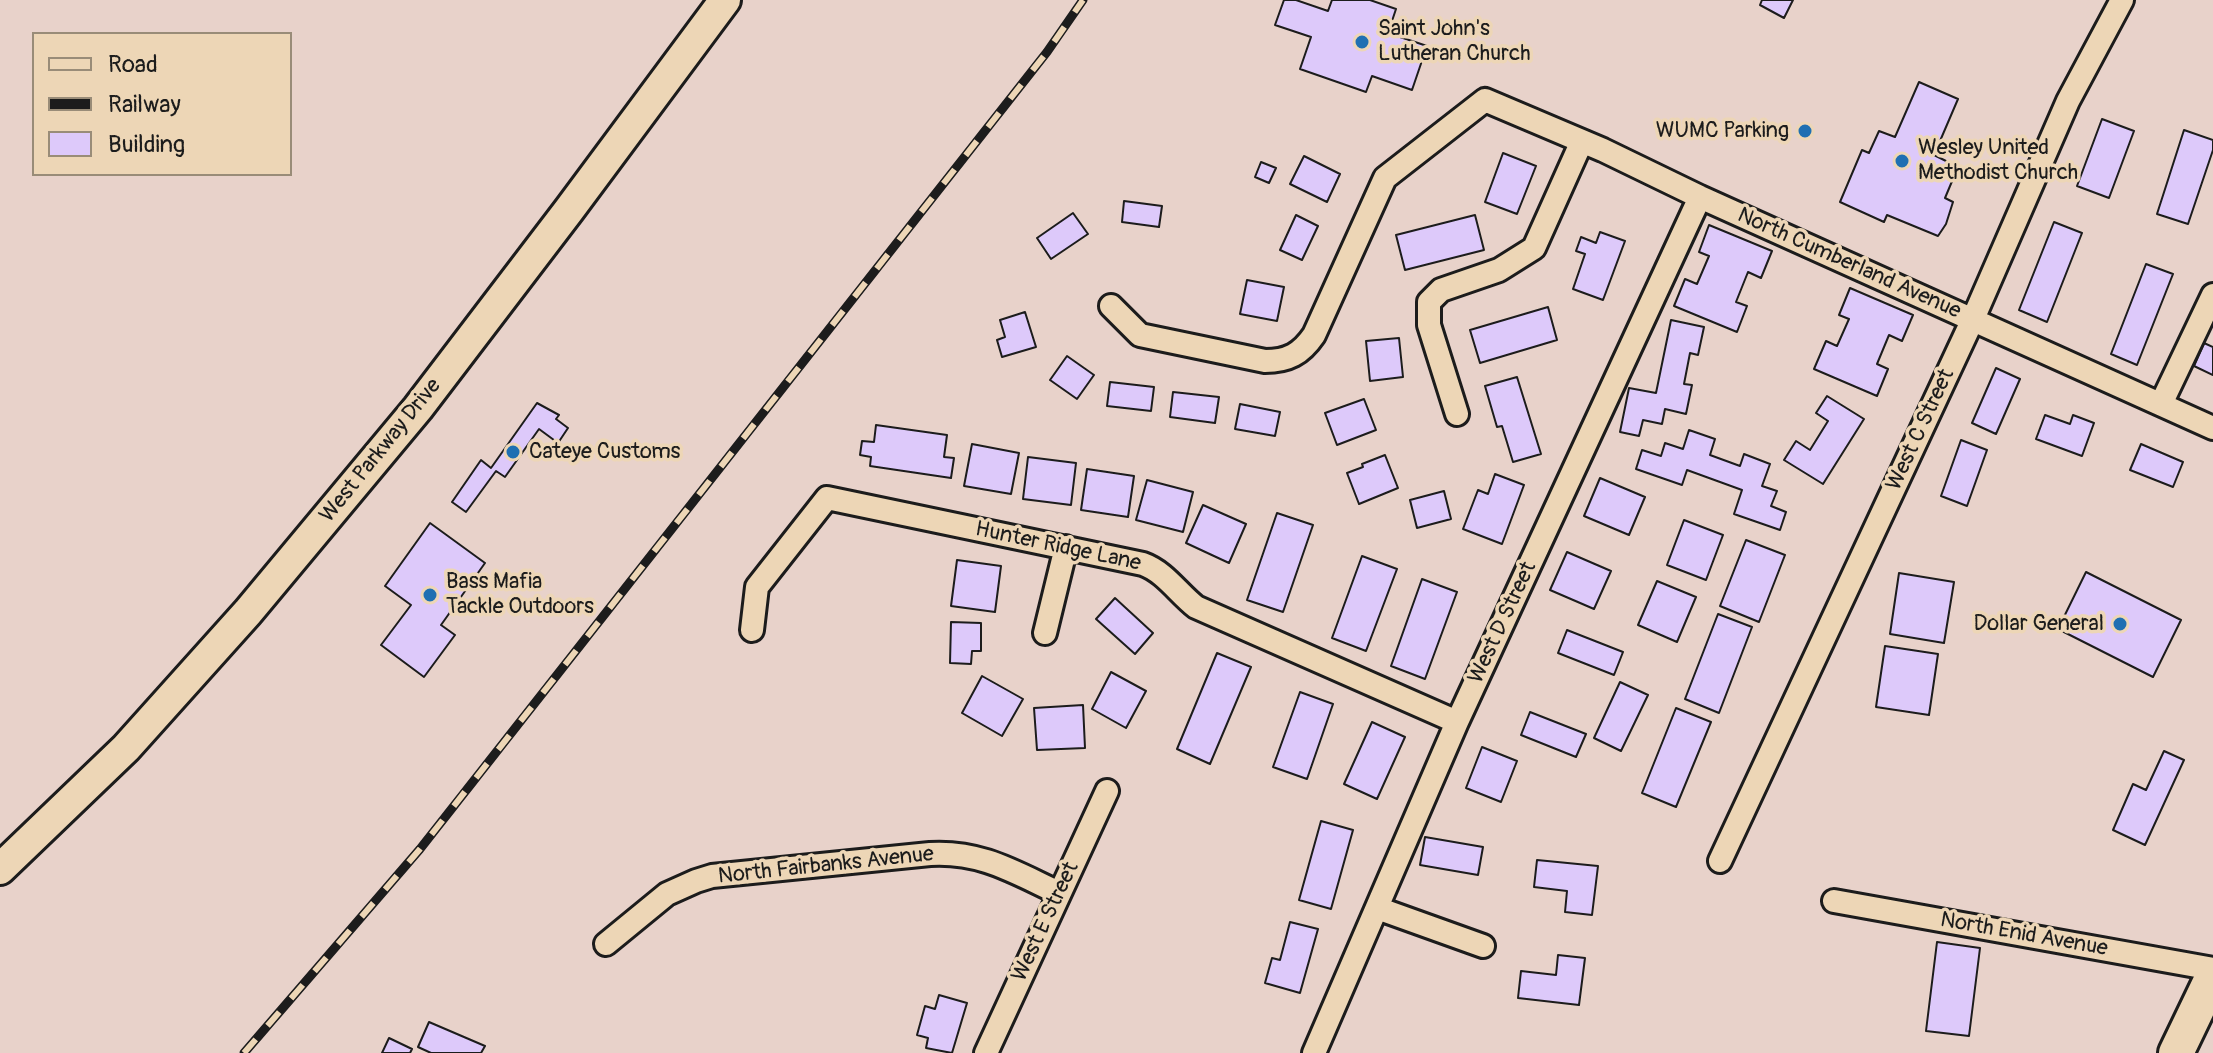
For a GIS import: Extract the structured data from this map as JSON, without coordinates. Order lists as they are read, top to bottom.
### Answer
{
  "streets": {
    "main road": ["West Parkway Drive"],
    "street": [
      "North Cumberland Avenue",
      "West C Street",
      "Hunter Ridge Lane",
      "West D Street",
      "North Fairbanks Avenue",
      "West E Street",
      "North Enid Avenue"
    ]
  },
  "crossings": [
    ["North Cumberland Avenue", "West C Street"],
    ["North Cumberland Avenue", "West D Street"],
    ["Hunter Ridge Lane", "West D Street"],
    ["North Fairbanks Avenue", "West E Street"]
  ],
  "places": [
    "Saint John's Lutheran Church",
    "WUMC Parking",
    "Wesley United Methodist Church",
    "Cateye Customs",
    "Bass Mafia Tackle Outdoors",
    "Dollar General"
  ],
  "legend": ["Road", "Railway", "Building"]
}
